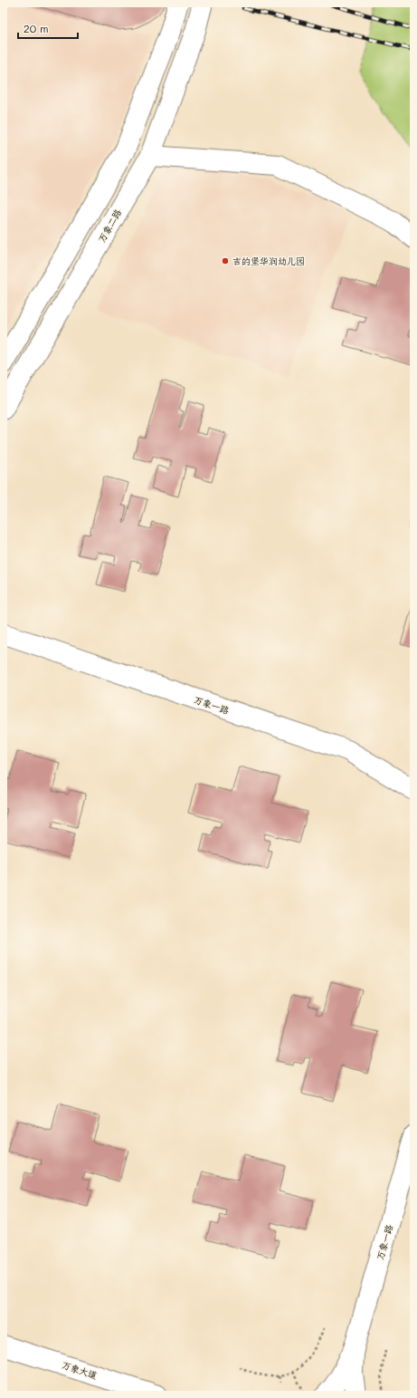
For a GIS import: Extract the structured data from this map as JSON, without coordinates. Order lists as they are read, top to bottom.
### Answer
{
  "streets": {
    "street": ["万象二路", "万象一路", "万象大道"]
  },
  "places": ["吉的堡华润幼儿园"],
  "scale_bar": "20 m"
}
